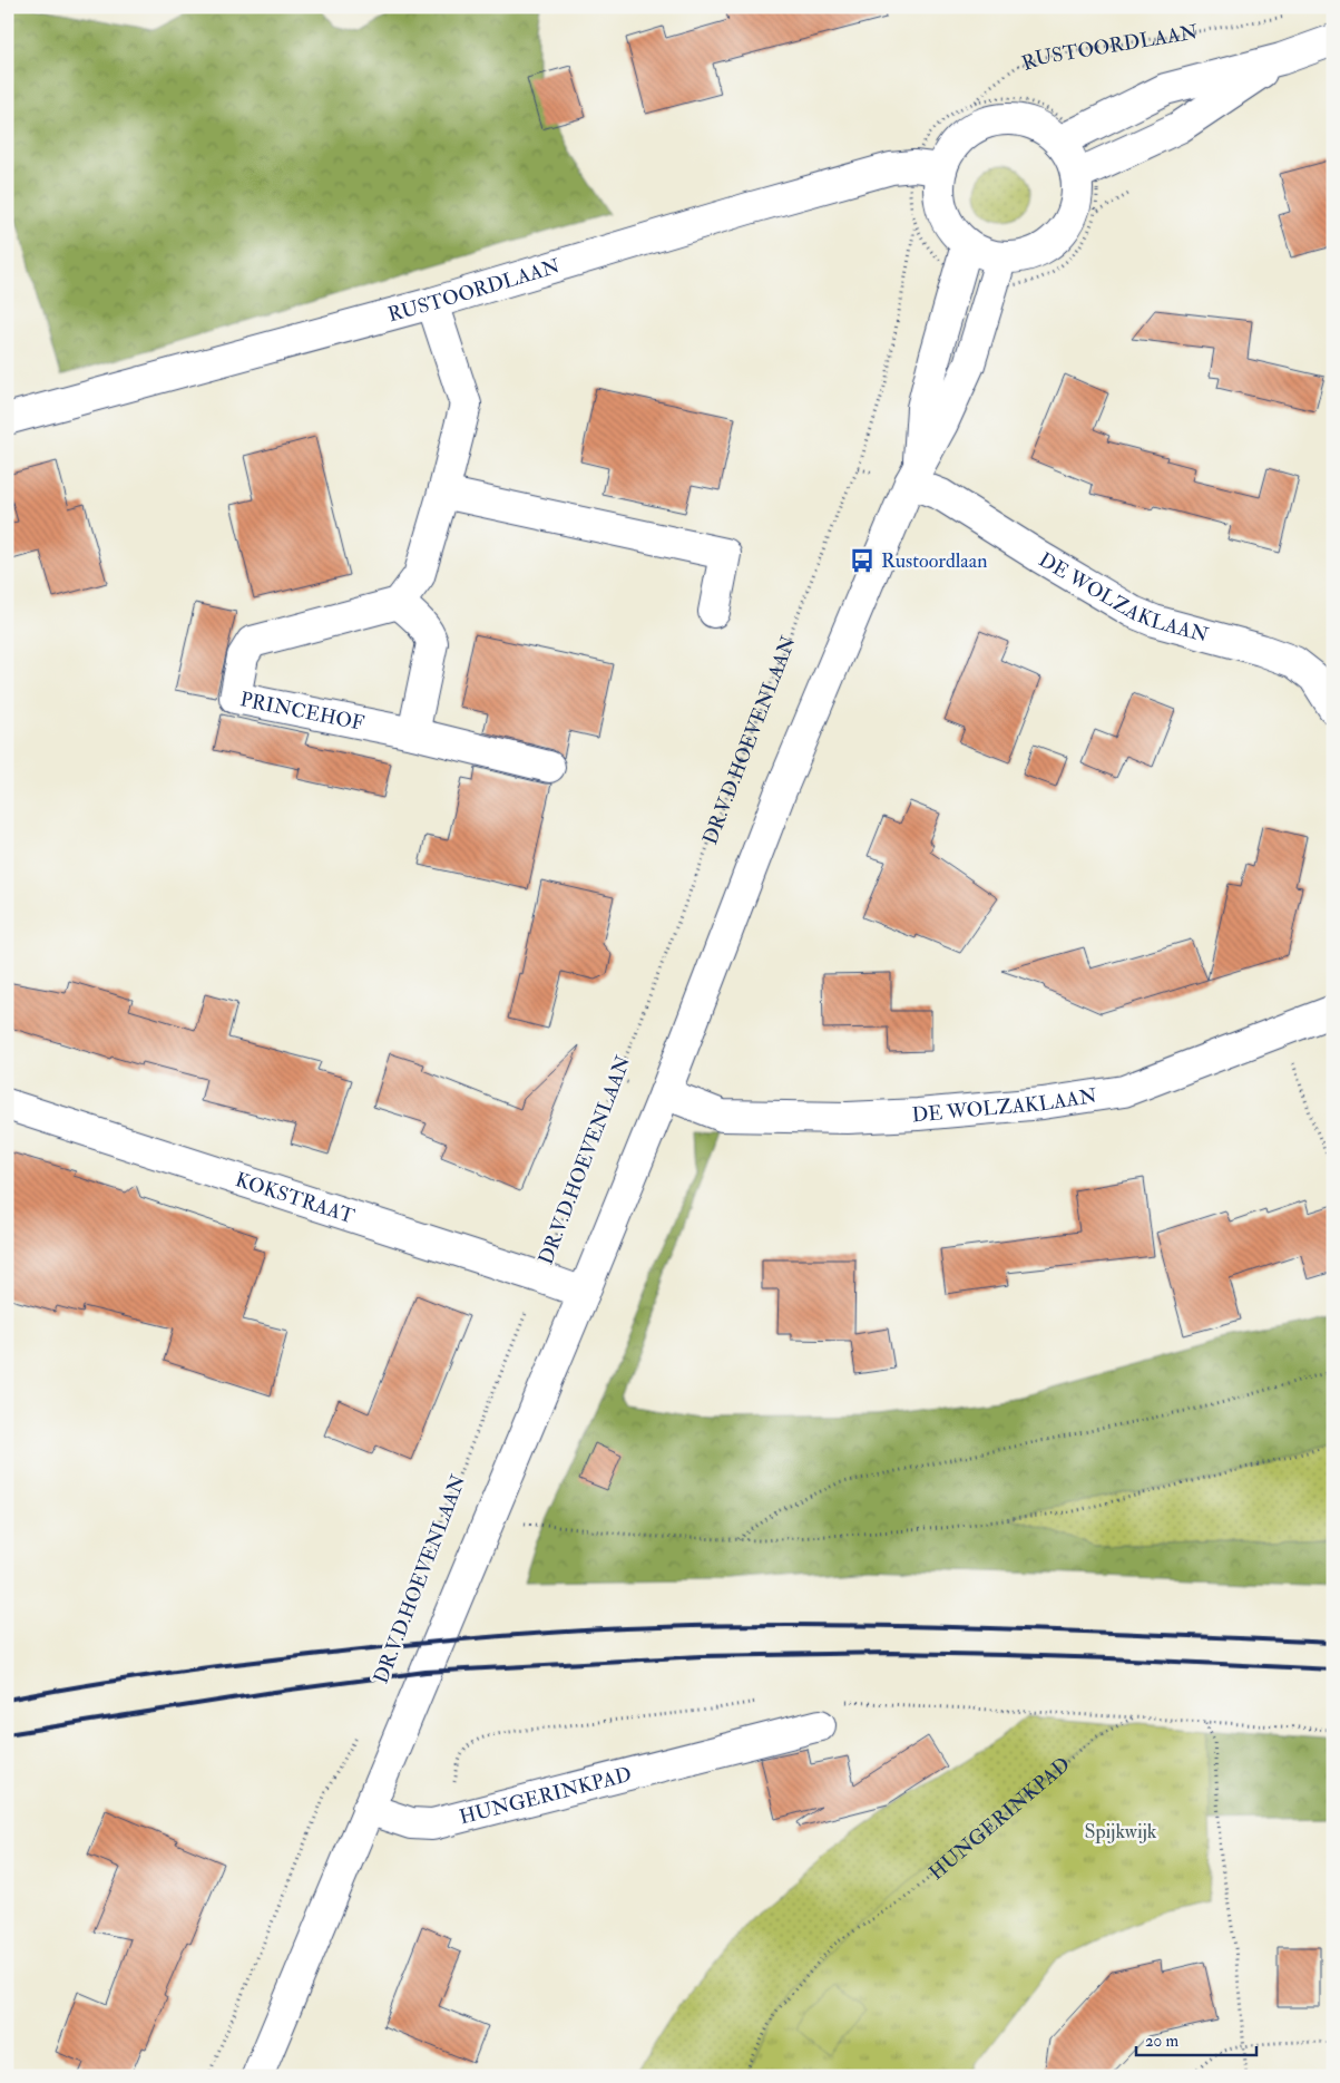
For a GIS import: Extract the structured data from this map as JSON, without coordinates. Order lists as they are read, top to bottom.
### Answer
{
  "streets": {
    "street": [
      "RUSTOORDLAAN",
      "DE WOLZAKLAAN",
      "PRINCEHOF",
      "DR.V.D.HOEVENLAAN",
      "KOKSTRAAT",
      "HUNGERINKPAD"
    ]
  },
  "crossings": [
    ["RUSTOORDLAAN", "DR.V.D.HOEVENLAAN"],
    ["DE WOLZAKLAAN", "DR.V.D.HOEVENLAAN"],
    ["DR.V.D.HOEVENLAAN", "KOKSTRAAT"],
    ["DR.V.D.HOEVENLAAN", "HUNGERINKPAD"]
  ],
  "parks": ["Spijkwijk"],
  "places": {
    "bus stop": ["Rustoordlaan"]
  },
  "scale_bar": "20 m"
}
